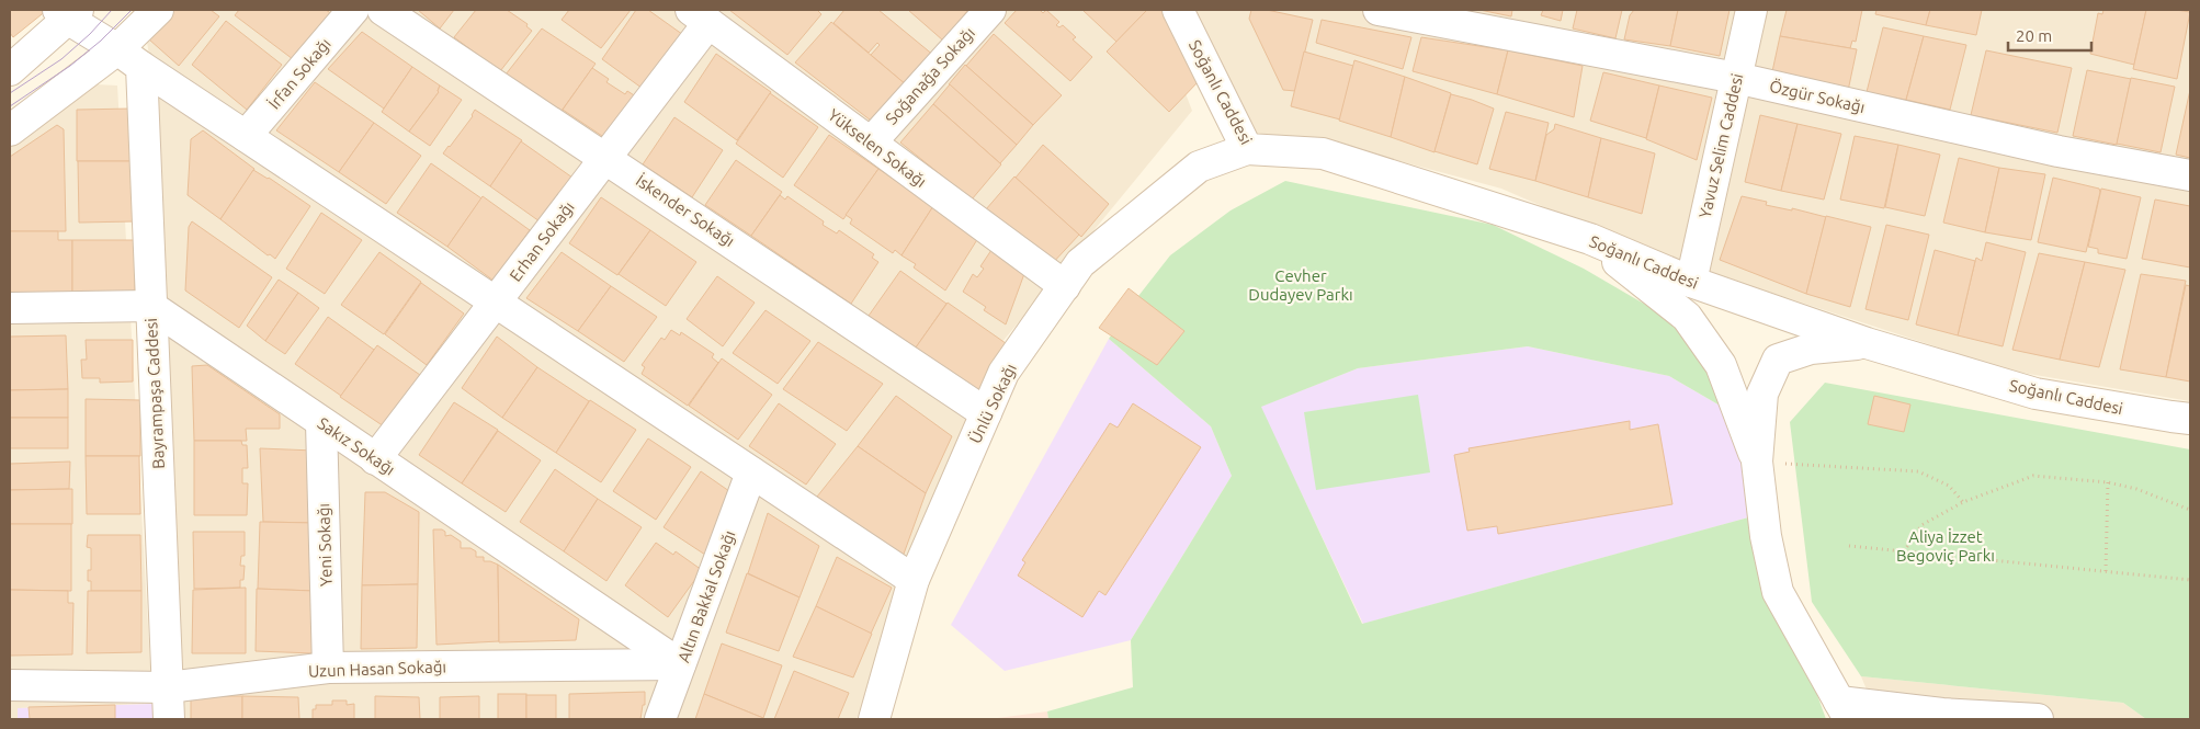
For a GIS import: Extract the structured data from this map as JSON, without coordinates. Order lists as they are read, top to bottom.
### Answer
{
  "streets": {
    "street": [
      "İrfan Sokağı",
      "Soğanağa Sokağı",
      "Soğanlı Caddesi",
      "Özgür Sokağı",
      "Yavuz Selim Caddesi",
      "Yükselen Sokağı",
      "İskender Sokağı",
      "Erhan Sokağı",
      "Bayrampaşa Caddesi",
      "Ünlü Sokağı",
      "Sakız Sokağı",
      "Yeni Sokağı",
      "Altın Bakkal Sokağı",
      "Uzun Hasan Sokağı"
    ]
  },
  "crossings": [
    ["Soğanağa Sokağı", "Yükselen Sokağı"],
    ["Soğanlı Caddesi", "Yavuz Selim Caddesi"],
    ["Soğanlı Caddesi", "Ünlü Sokağı"],
    ["Özgür Sokağı", "Yavuz Selim Caddesi"],
    ["Yükselen Sokağı", "Erhan Sokağı"],
    ["Yükselen Sokağı", "Ünlü Sokağı"],
    ["İskender Sokağı", "Erhan Sokağı"],
    ["İskender Sokağı", "Ünlü Sokağı"],
    ["Erhan Sokağı", "Sakız Sokağı"],
    ["Bayrampaşa Caddesi", "Sakız Sokağı"],
    ["Bayrampaşa Caddesi", "Uzun Hasan Sokağı"],
    ["Sakız Sokağı", "Yeni Sokağı"],
    ["Sakız Sokağı", "Altın Bakkal Sokağı"],
    ["Sakız Sokağı", "Uzun Hasan Sokağı"],
    ["Yeni Sokağı", "Uzun Hasan Sokağı"],
    ["Altın Bakkal Sokağı", "Uzun Hasan Sokağı"]
  ],
  "parks": ["Cevher Dudayev Parkı", "Aliya İzzet Begoviç Parkı"],
  "scale_bar": "20 m"
}
